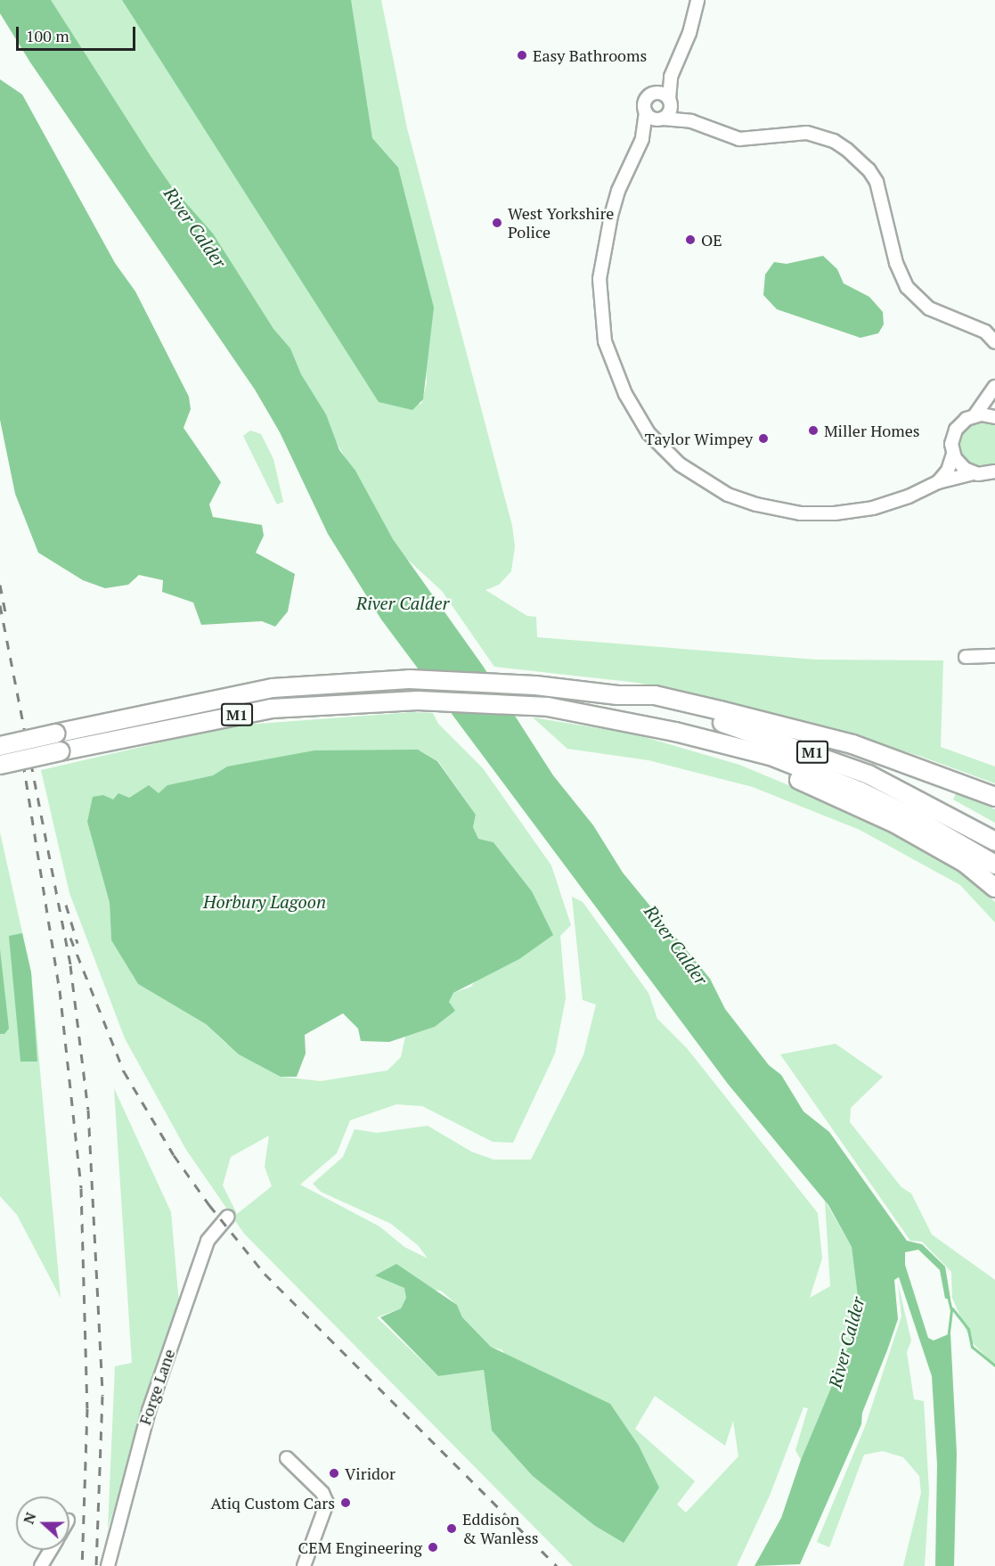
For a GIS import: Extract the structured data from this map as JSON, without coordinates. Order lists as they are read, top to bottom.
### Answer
{
  "streets": {
    "highway": ["M1"],
    "street": ["Forge Lane"]
  },
  "water": ["River Calder", "Horbury Lagoon"],
  "places": [
    "Easy Bathrooms",
    "West Yorkshire Police",
    "OE",
    "Miller Homes",
    "Taylor Wimpey",
    "Viridor",
    "Atiq Custom Cars",
    "Eddison & Wanless",
    "CEM Engineering"
  ],
  "scale_bar": "100 m",
  "north": "left"
}
